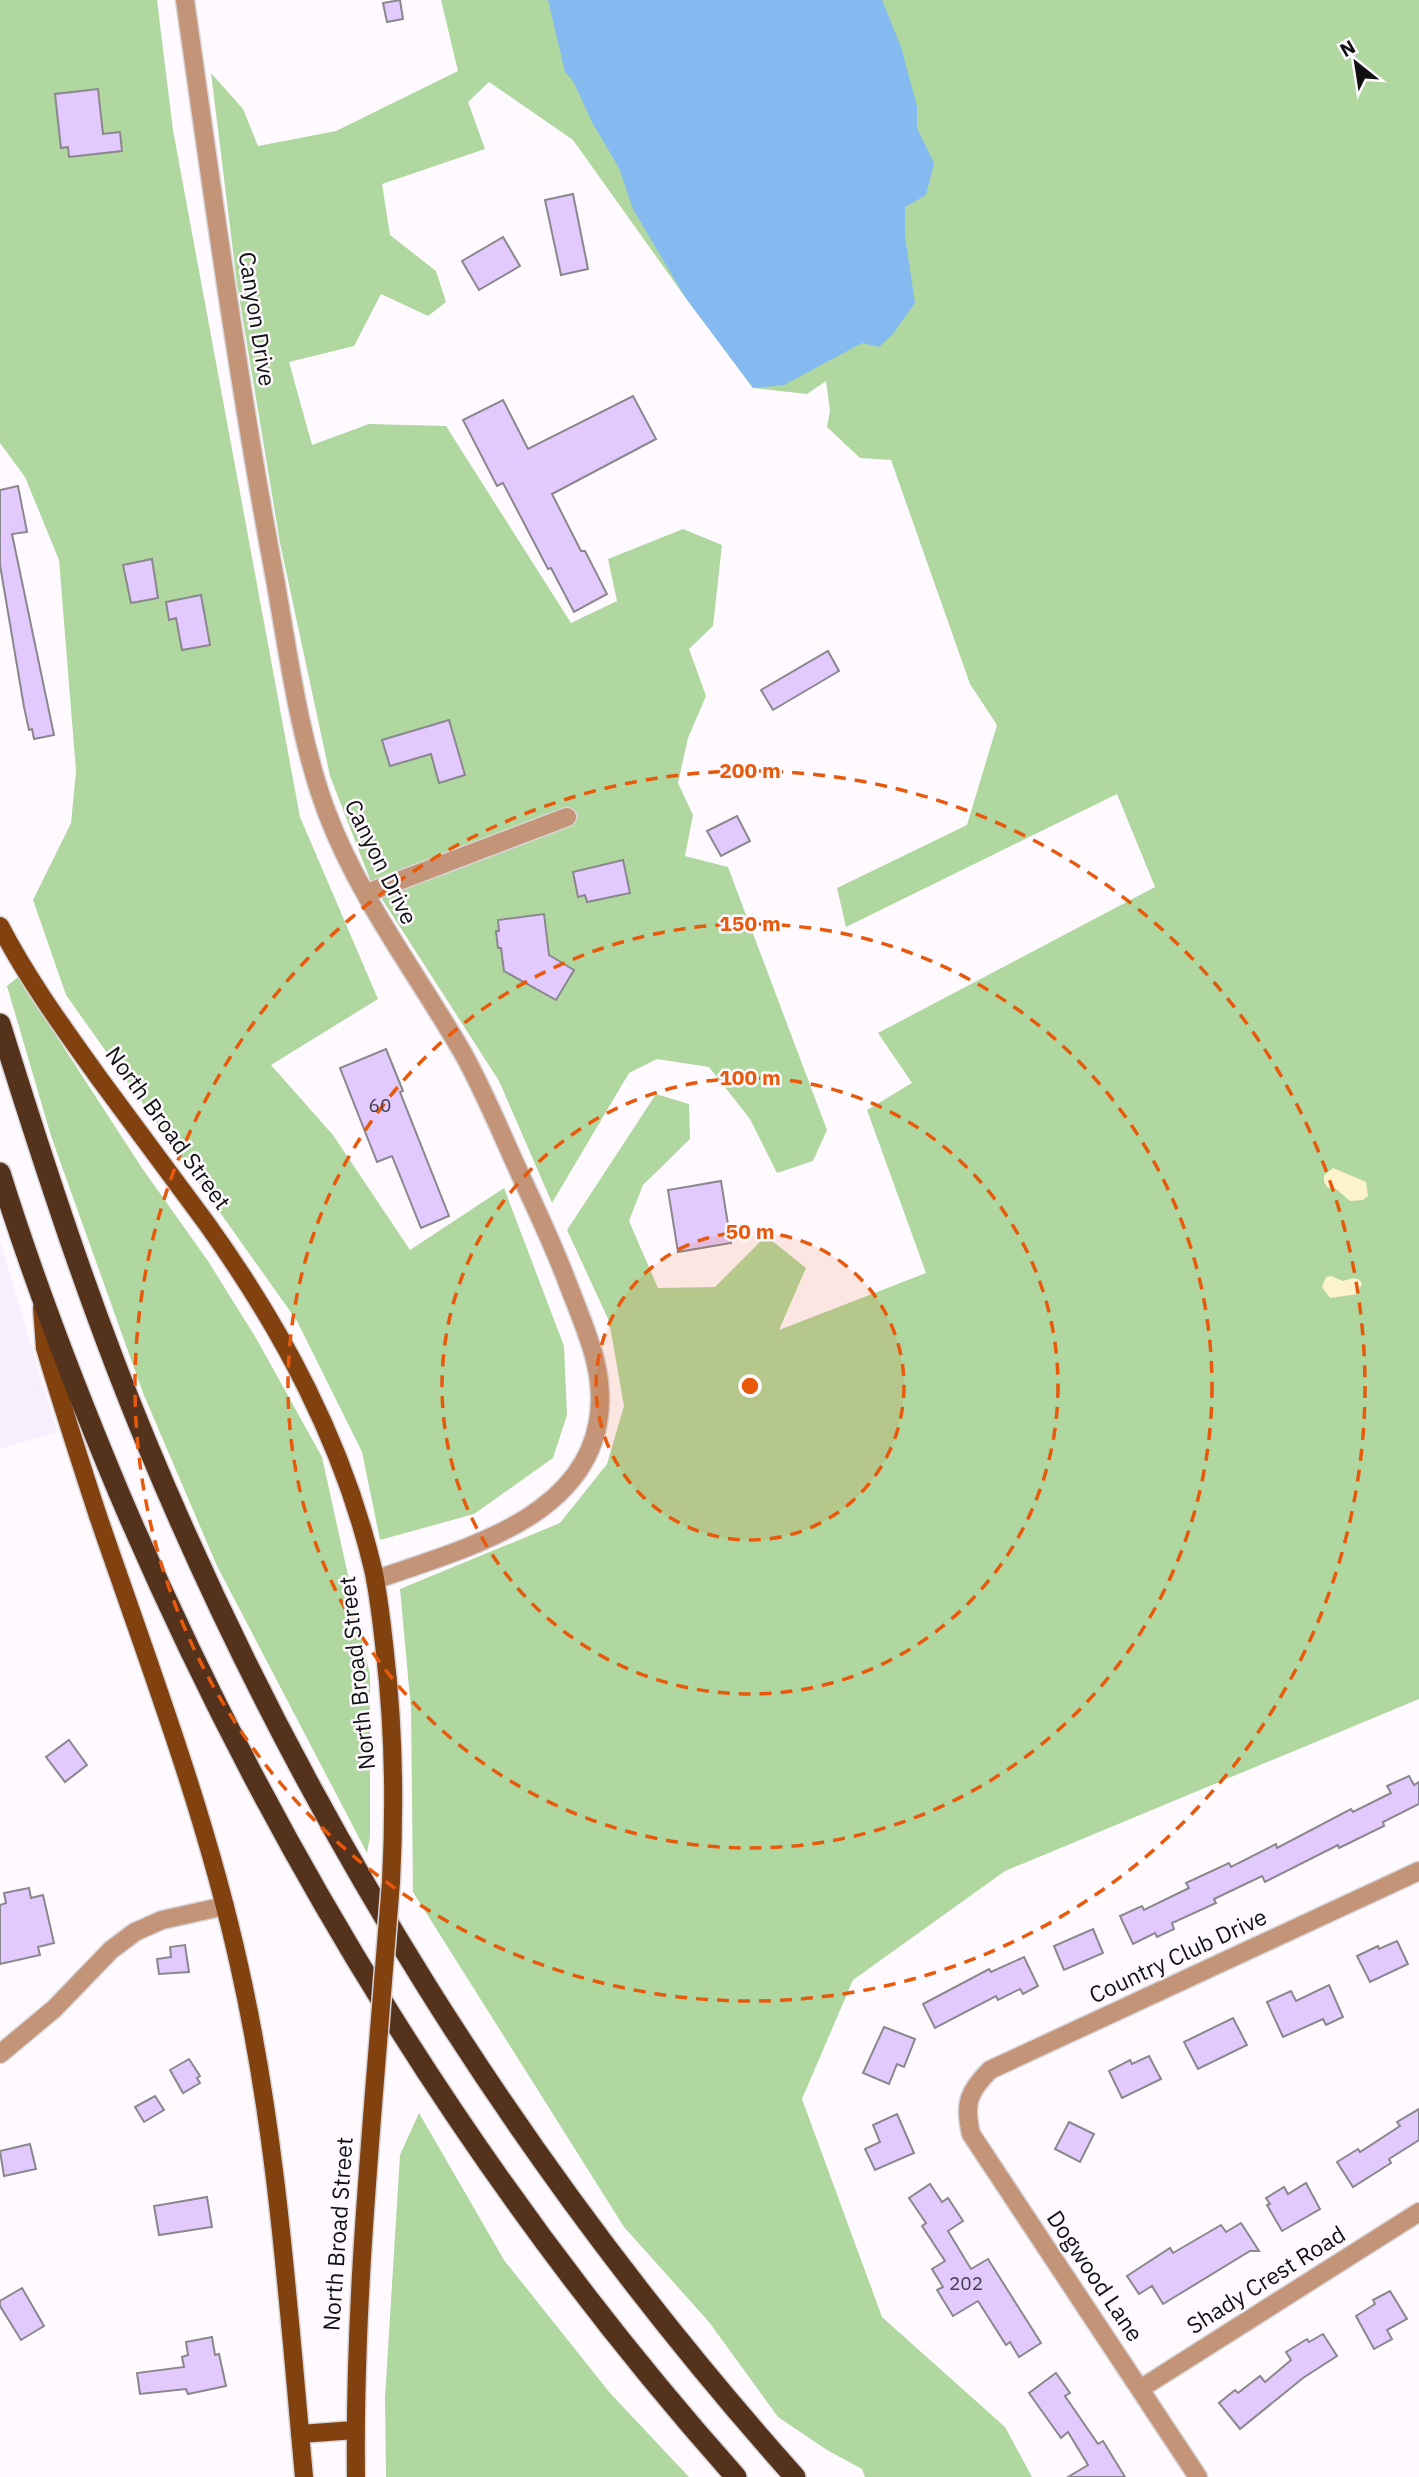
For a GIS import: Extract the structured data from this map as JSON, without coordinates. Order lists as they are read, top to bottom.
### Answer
{
  "streets": {
    "highway": ["North Broad Street"],
    "street": [
      "Canyon Drive",
      "Country Club Drive",
      "Dogwood Lane",
      "Shady Crest Road"
    ]
  },
  "crossings": [
    ["Canyon Drive", "North Broad Street"],
    ["Country Club Drive", "Dogwood Lane"],
    ["Dogwood Lane", "Shady Crest Road"]
  ],
  "house_numbers": ["60", "202"],
  "north": "top left",
  "rings": [
    "200 m",
    "150 m",
    "100 m",
    "50 m"
  ]
}
